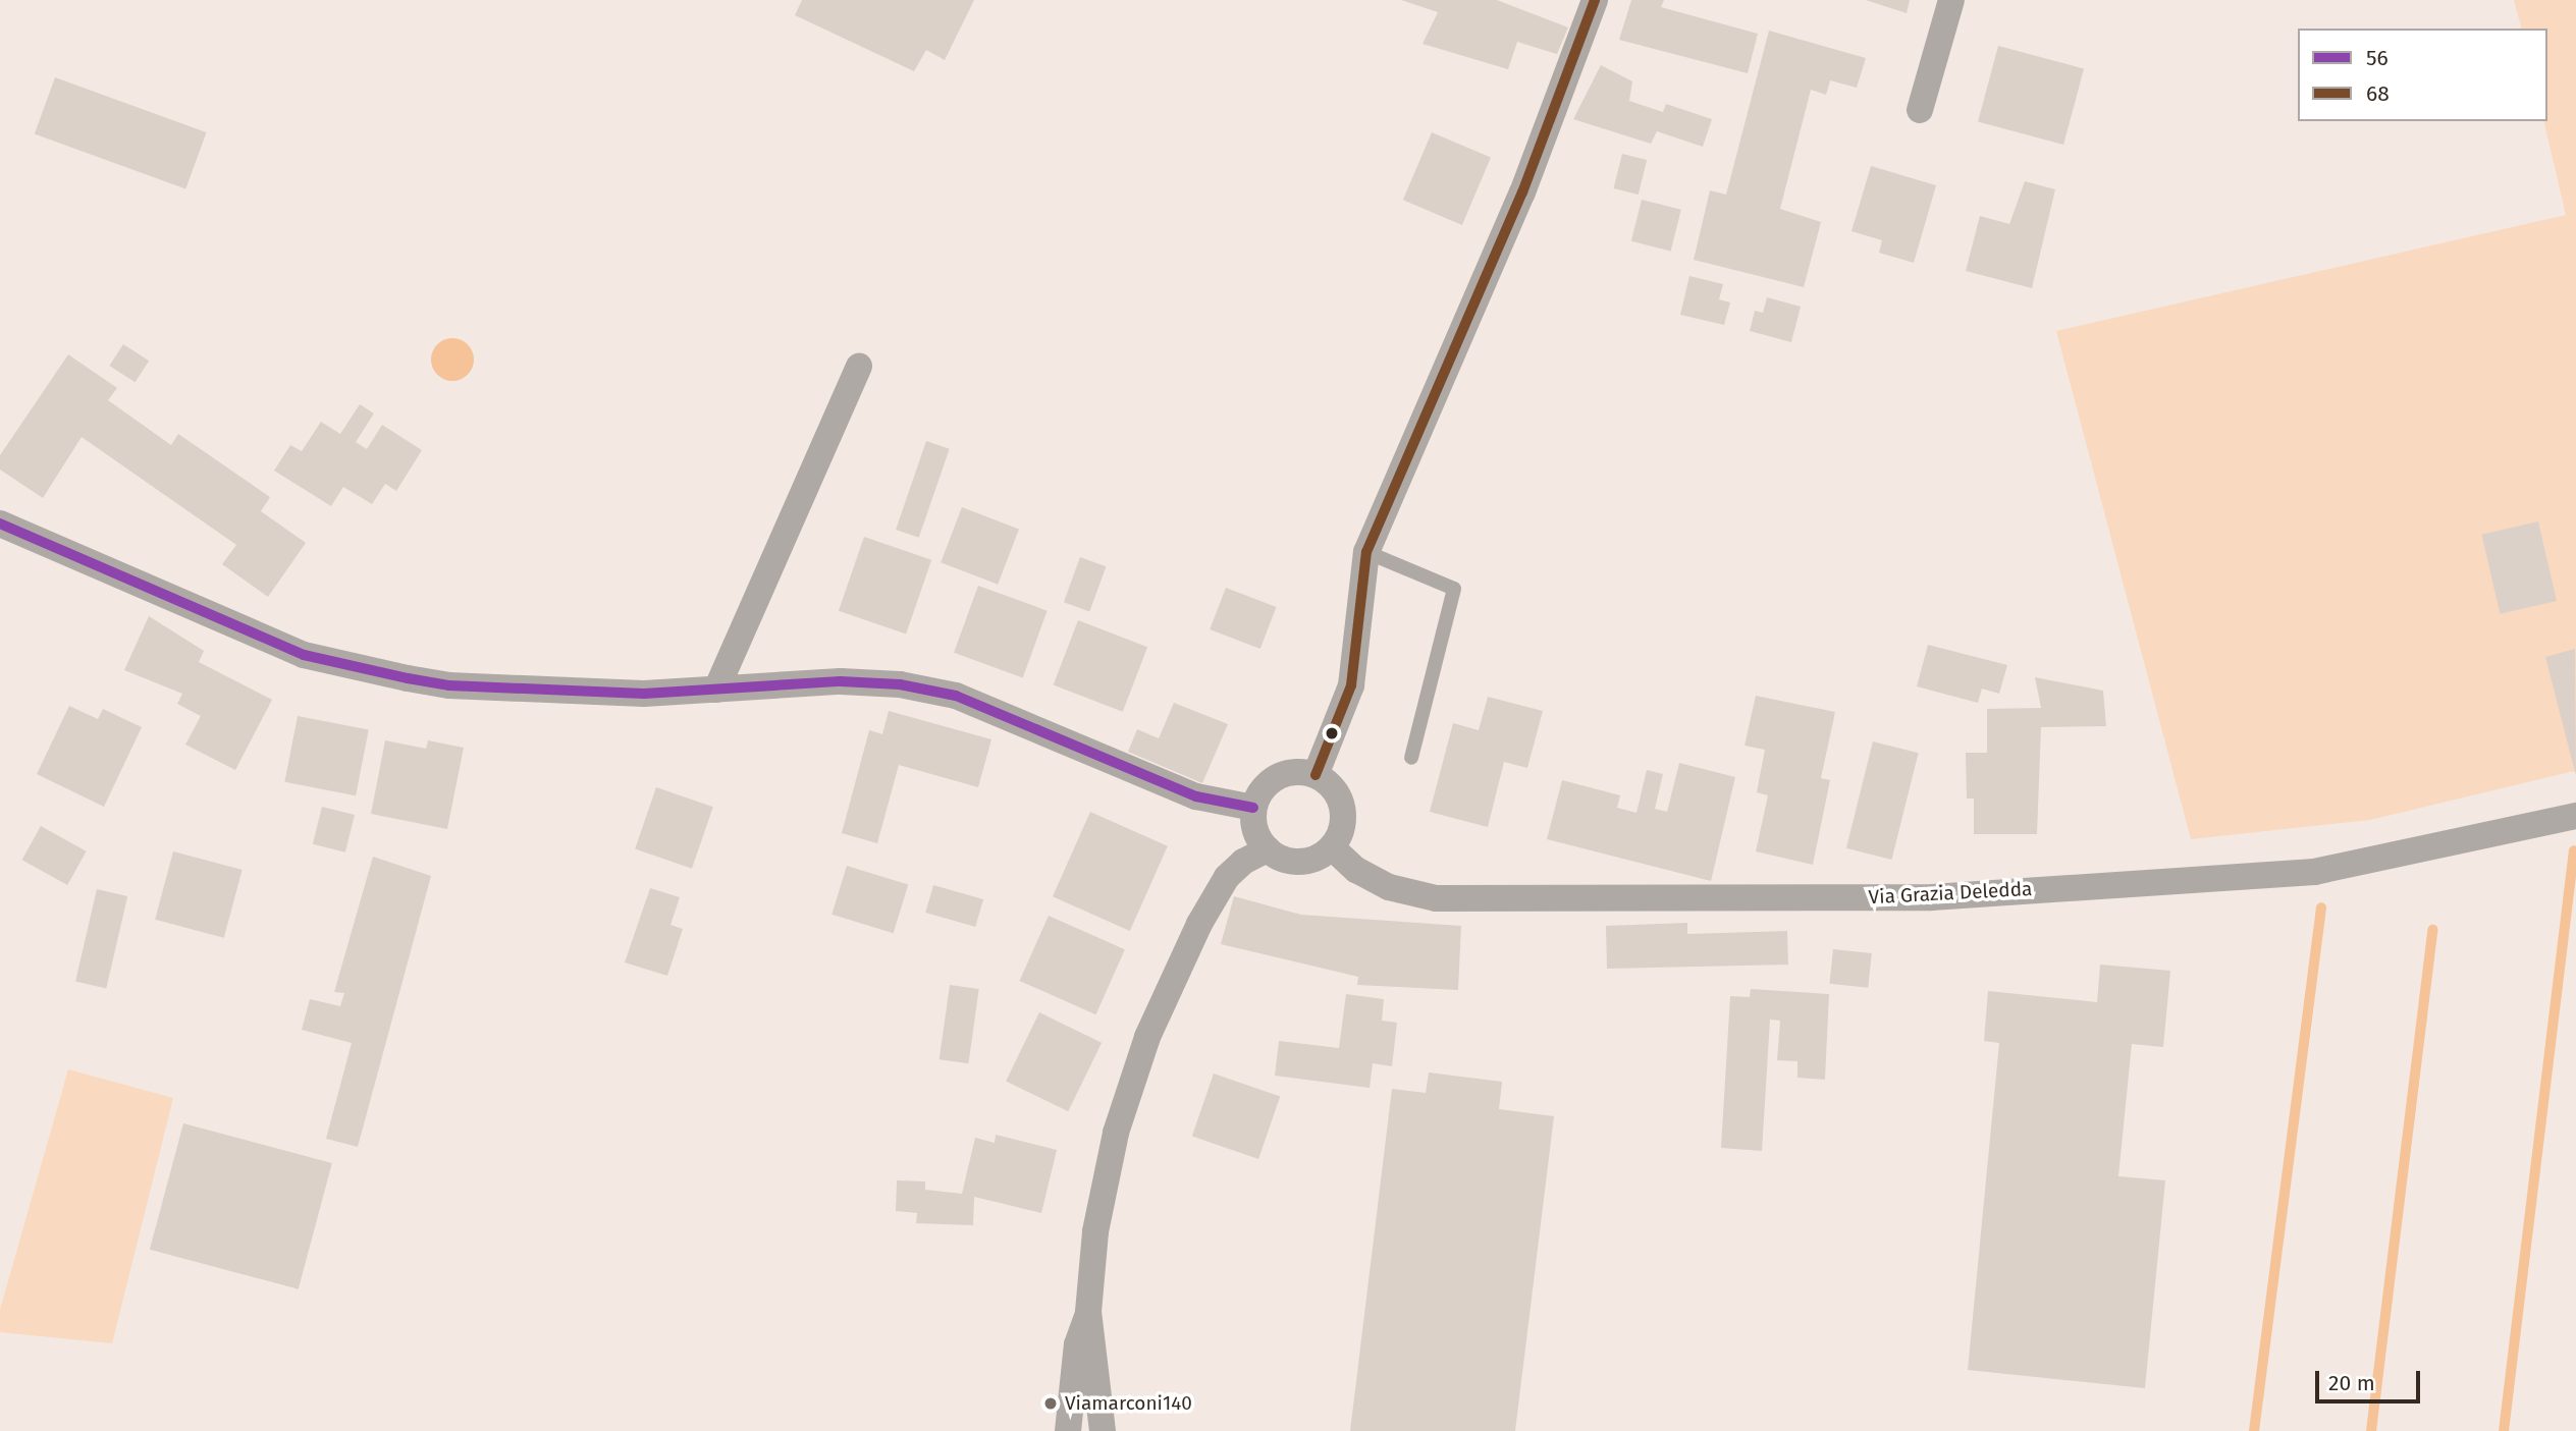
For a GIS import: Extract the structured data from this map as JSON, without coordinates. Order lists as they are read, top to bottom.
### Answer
{
  "streets": {
    "street": ["Via Grazia Deledda"]
  },
  "places": ["Viamarconi140"],
  "lines": ["transit line 68", "transit line 56"],
  "legend": ["56", "68"],
  "scale_bar": "20 m"
}
